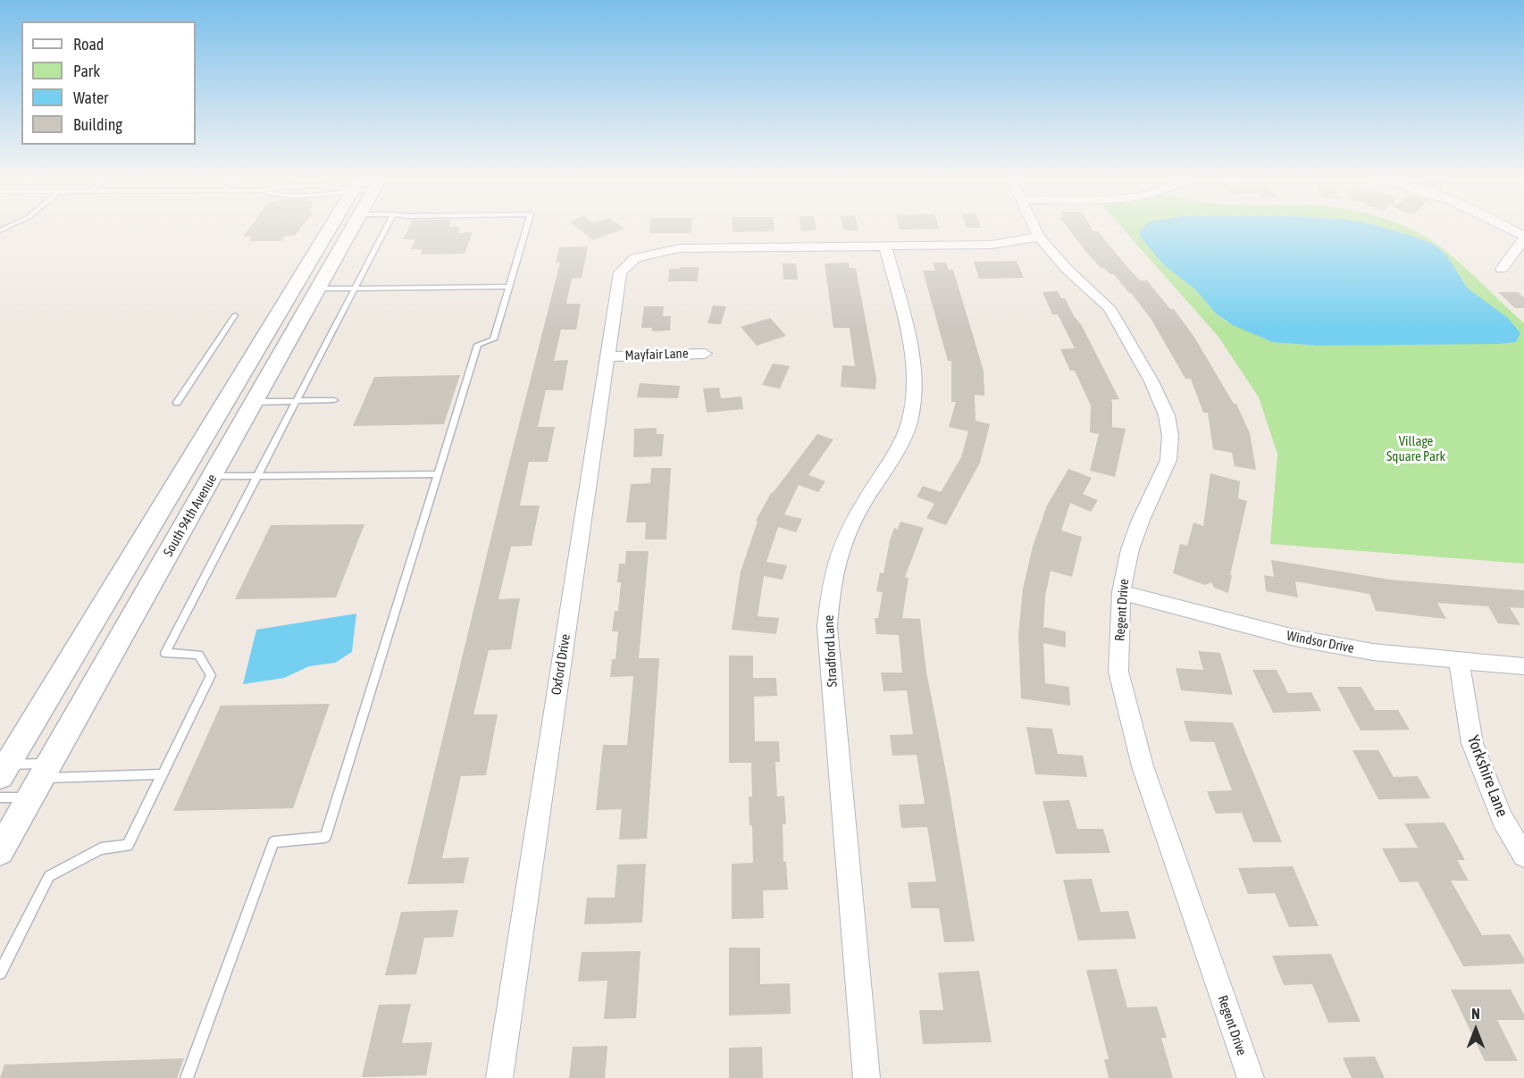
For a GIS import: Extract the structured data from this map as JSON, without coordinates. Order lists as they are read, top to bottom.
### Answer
{
  "streets": {
    "street": [
      "Mayfair Lane",
      "South 94th Avenue",
      "Regent Drive",
      "Windsor Drive",
      "Stradford Lane",
      "Oxford Drive",
      "Yorkshire Lane"
    ]
  },
  "crossings": [
    ["Mayfair Lane", "Oxford Drive"],
    ["Regent Drive", "Windsor Drive"],
    ["Windsor Drive", "Yorkshire Lane"],
    ["Stradford Lane", "Oxford Drive"]
  ],
  "parks": ["Village Square Park"],
  "legend": [
    "Road",
    "Park",
    "Water",
    "Building"
  ],
  "north": "top"
}
